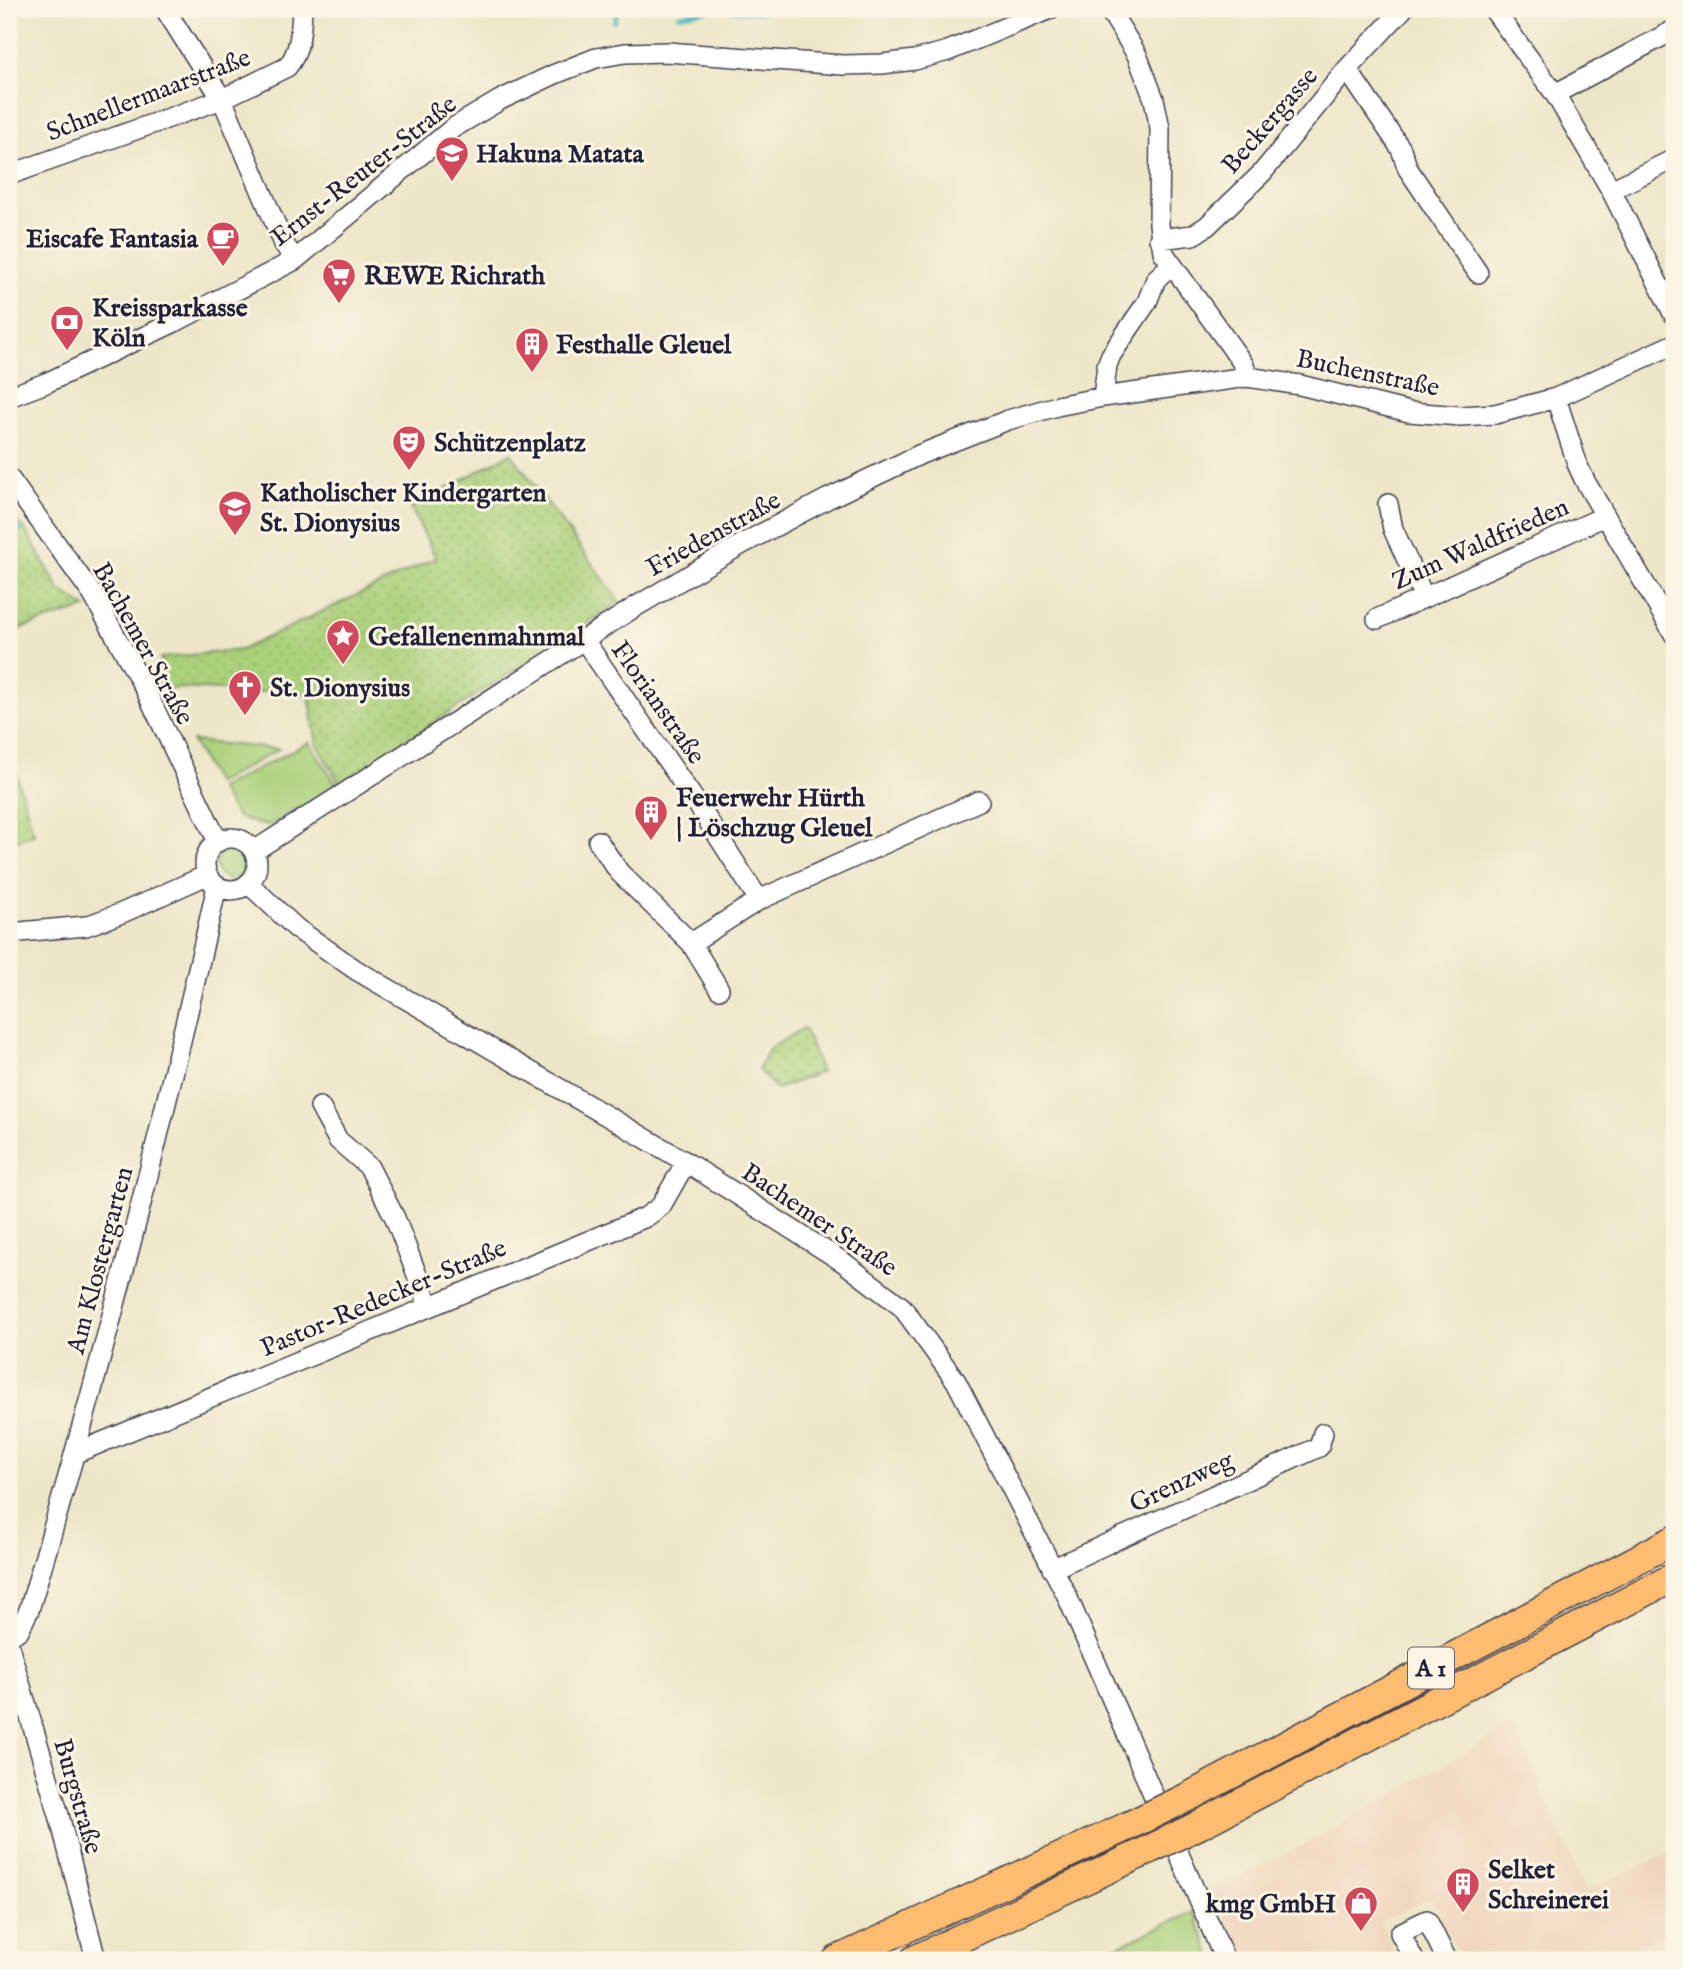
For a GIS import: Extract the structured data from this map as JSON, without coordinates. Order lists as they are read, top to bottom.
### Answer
{
  "streets": {
    "highway": ["A 1"],
    "street": [
      "Schnellermaarstraße",
      "Beckergasse",
      "Ernst-Reuter-Straße",
      "Buchenstraße",
      "Friedenstraße",
      "Zum Waldfrieden",
      "Bachemer Straße",
      "Florianstraße",
      "Am Klostergarten",
      "Pastor-Redecker-Straße",
      "Grenzweg",
      "Burgstraße"
    ]
  },
  "crossings": [
    ["Buchenstraße", "Friedenstraße"],
    ["Friedenstraße", "Bachemer Straße"],
    ["Friedenstraße", "Florianstraße"],
    ["Friedenstraße", "Am Klostergarten"],
    ["Bachemer Straße", "Am Klostergarten"],
    ["Bachemer Straße", "Pastor-Redecker-Straße"],
    ["Bachemer Straße", "Grenzweg"],
    ["Am Klostergarten", "Pastor-Redecker-Straße"]
  ],
  "places": {
    "school or university": ["Hakuna Matata", "Katholischer Kindergarten St. Dionysius"],
    "cafe": ["Eiscafe Fantasia"],
    "supermarket": ["REWE Richrath"],
    "bank": ["Kreissparkasse Köln"],
    "building": ["Festhalle Gleuel", "Feuerwehr Hürth | Löschzug Gleuel", "Selket Schreinerei"],
    "theatre": ["Schützenplatz"],
    "place": ["Gefallenenmahnmal"],
    "church": ["St. Dionysius"],
    "shop": ["kmg GmbH"]
  }
}
